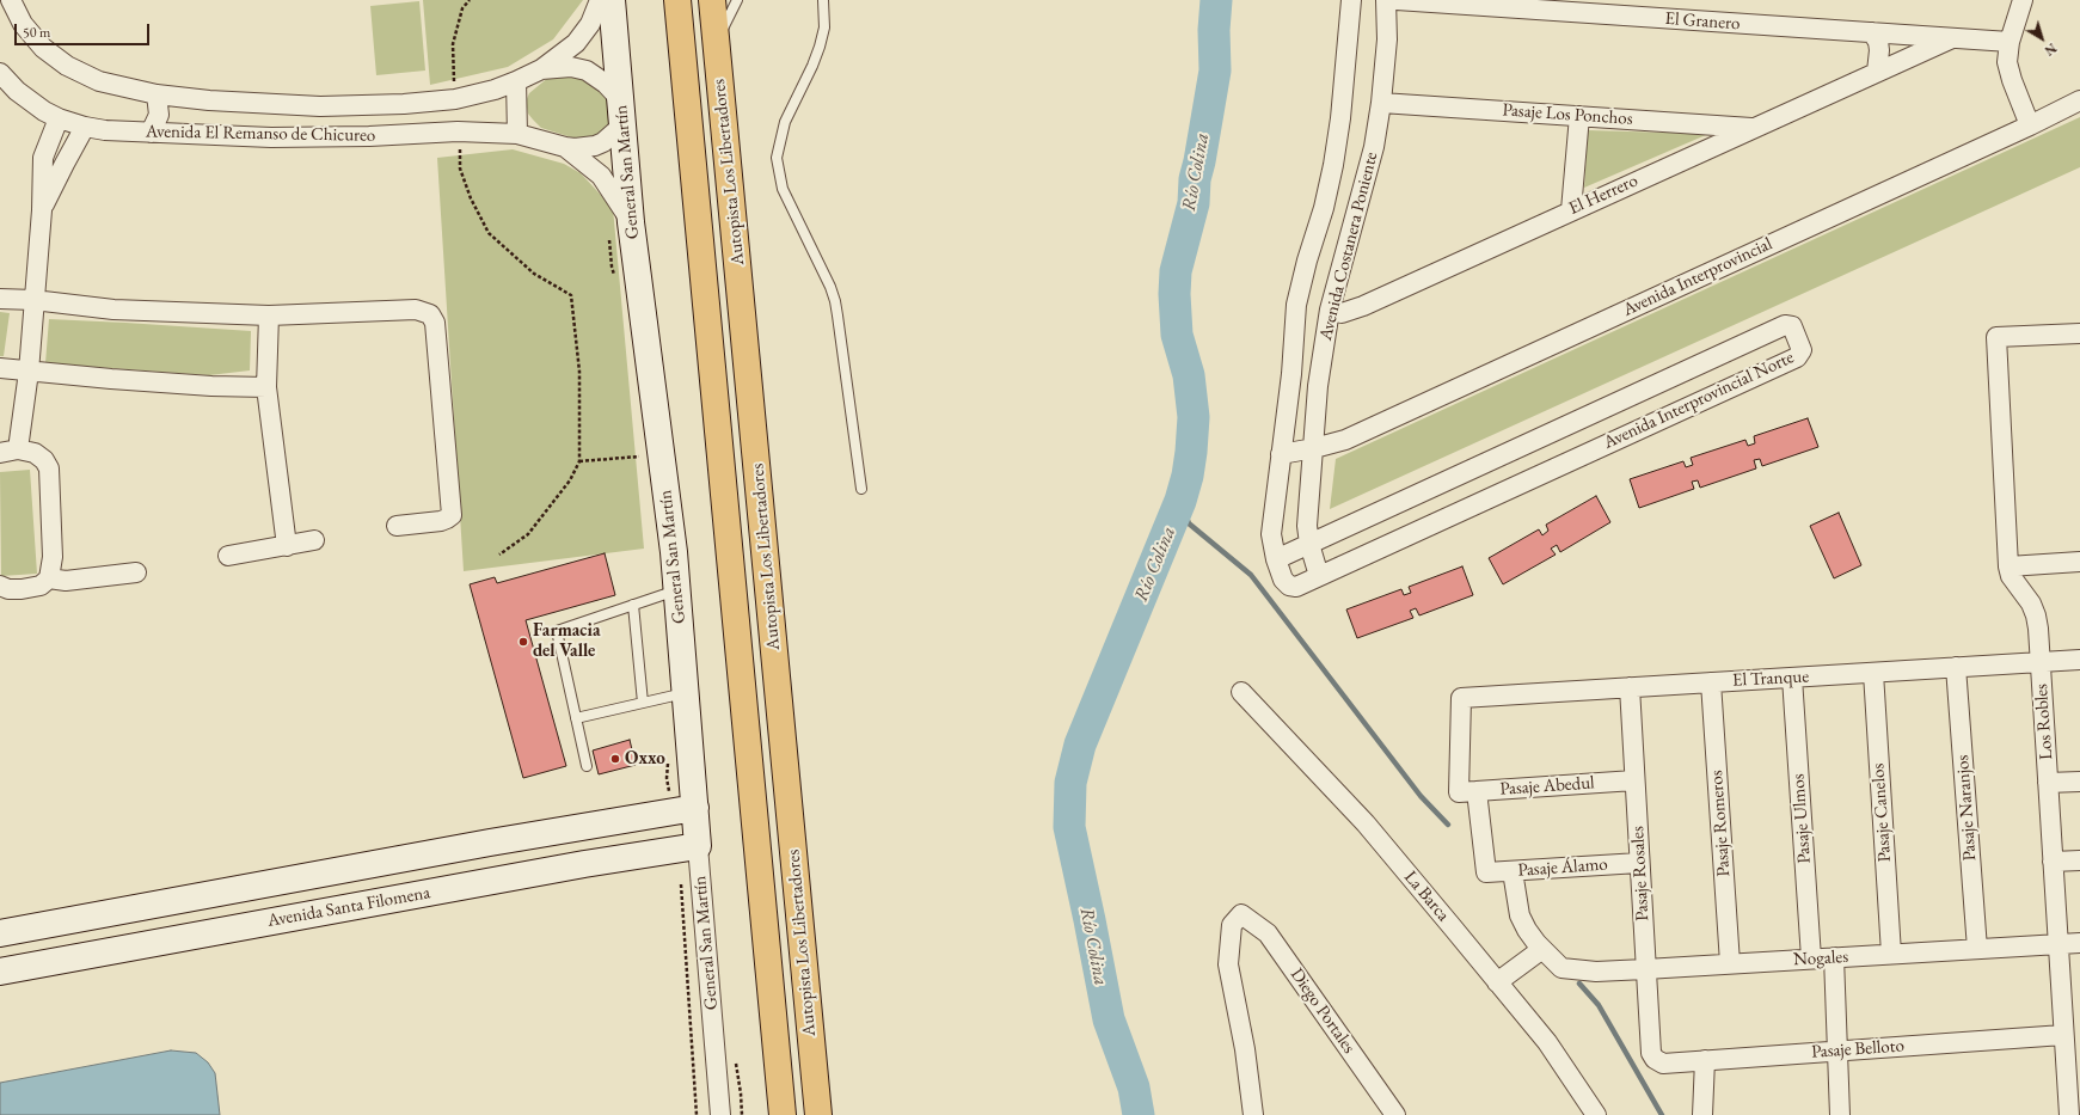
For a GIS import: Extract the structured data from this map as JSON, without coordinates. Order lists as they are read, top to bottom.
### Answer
{
  "streets": {
    "highway": ["Autopista Los Libertadores"],
    "street": [
      "El Granero",
      "Pasaje Los Ponchos",
      "Avenida El Remanso de Chicureo",
      "General San Martín",
      "El Herrero",
      "Avenida Costanera Poniente",
      "Avenida Interprovincial",
      "Avenida Interprovincial Norte",
      "El Tranque",
      "Los Robles",
      "Pasaje Abedul",
      "Pasaje Naranjos",
      "Pasaje Canelos",
      "Pasaje Ulmos",
      "Pasaje Romeros",
      "Pasaje Álamo",
      "Pasaje Rosales",
      "La Barca",
      "Avenida Santa Filomena",
      "Nogales",
      "Diego Portales",
      "Pasaje Belloto"
    ]
  },
  "crossings": [
    ["El Granero", "El Herrero"],
    ["Pasaje Los Ponchos", "El Herrero"],
    ["Pasaje Los Ponchos", "Avenida Costanera Poniente"],
    ["Avenida El Remanso de Chicureo", "General San Martín"],
    ["General San Martín", "Avenida Santa Filomena"],
    ["El Herrero", "Avenida Costanera Poniente"],
    ["Avenida Costanera Poniente", "Avenida Interprovincial"],
    ["Avenida Costanera Poniente", "Avenida Interprovincial Norte"],
    ["El Tranque", "Los Robles"],
    ["El Tranque", "Pasaje Abedul"],
    ["El Tranque", "Pasaje Naranjos"],
    ["El Tranque", "Pasaje Canelos"],
    ["El Tranque", "Pasaje Ulmos"],
    ["El Tranque", "Pasaje Romeros"],
    ["El Tranque", "Pasaje Álamo"],
    ["El Tranque", "Pasaje Rosales"],
    ["Los Robles", "Nogales"],
    ["Los Robles", "Pasaje Belloto"],
    ["Pasaje Abedul", "Pasaje Álamo"],
    ["Pasaje Abedul", "Pasaje Rosales"],
    ["Pasaje Naranjos", "Nogales"],
    ["Pasaje Canelos", "Nogales"],
    ["Pasaje Ulmos", "Nogales"],
    ["Pasaje Romeros", "Nogales"],
    ["Pasaje Álamo", "Pasaje Rosales"],
    ["Pasaje Rosales", "Nogales"],
    ["Pasaje Rosales", "Pasaje Belloto"]
  ],
  "water": ["Río Colina"],
  "places": ["Farmacia del Valle", "Oxxo"],
  "scale_bar": "50 m",
  "north": "bottom right"
}
